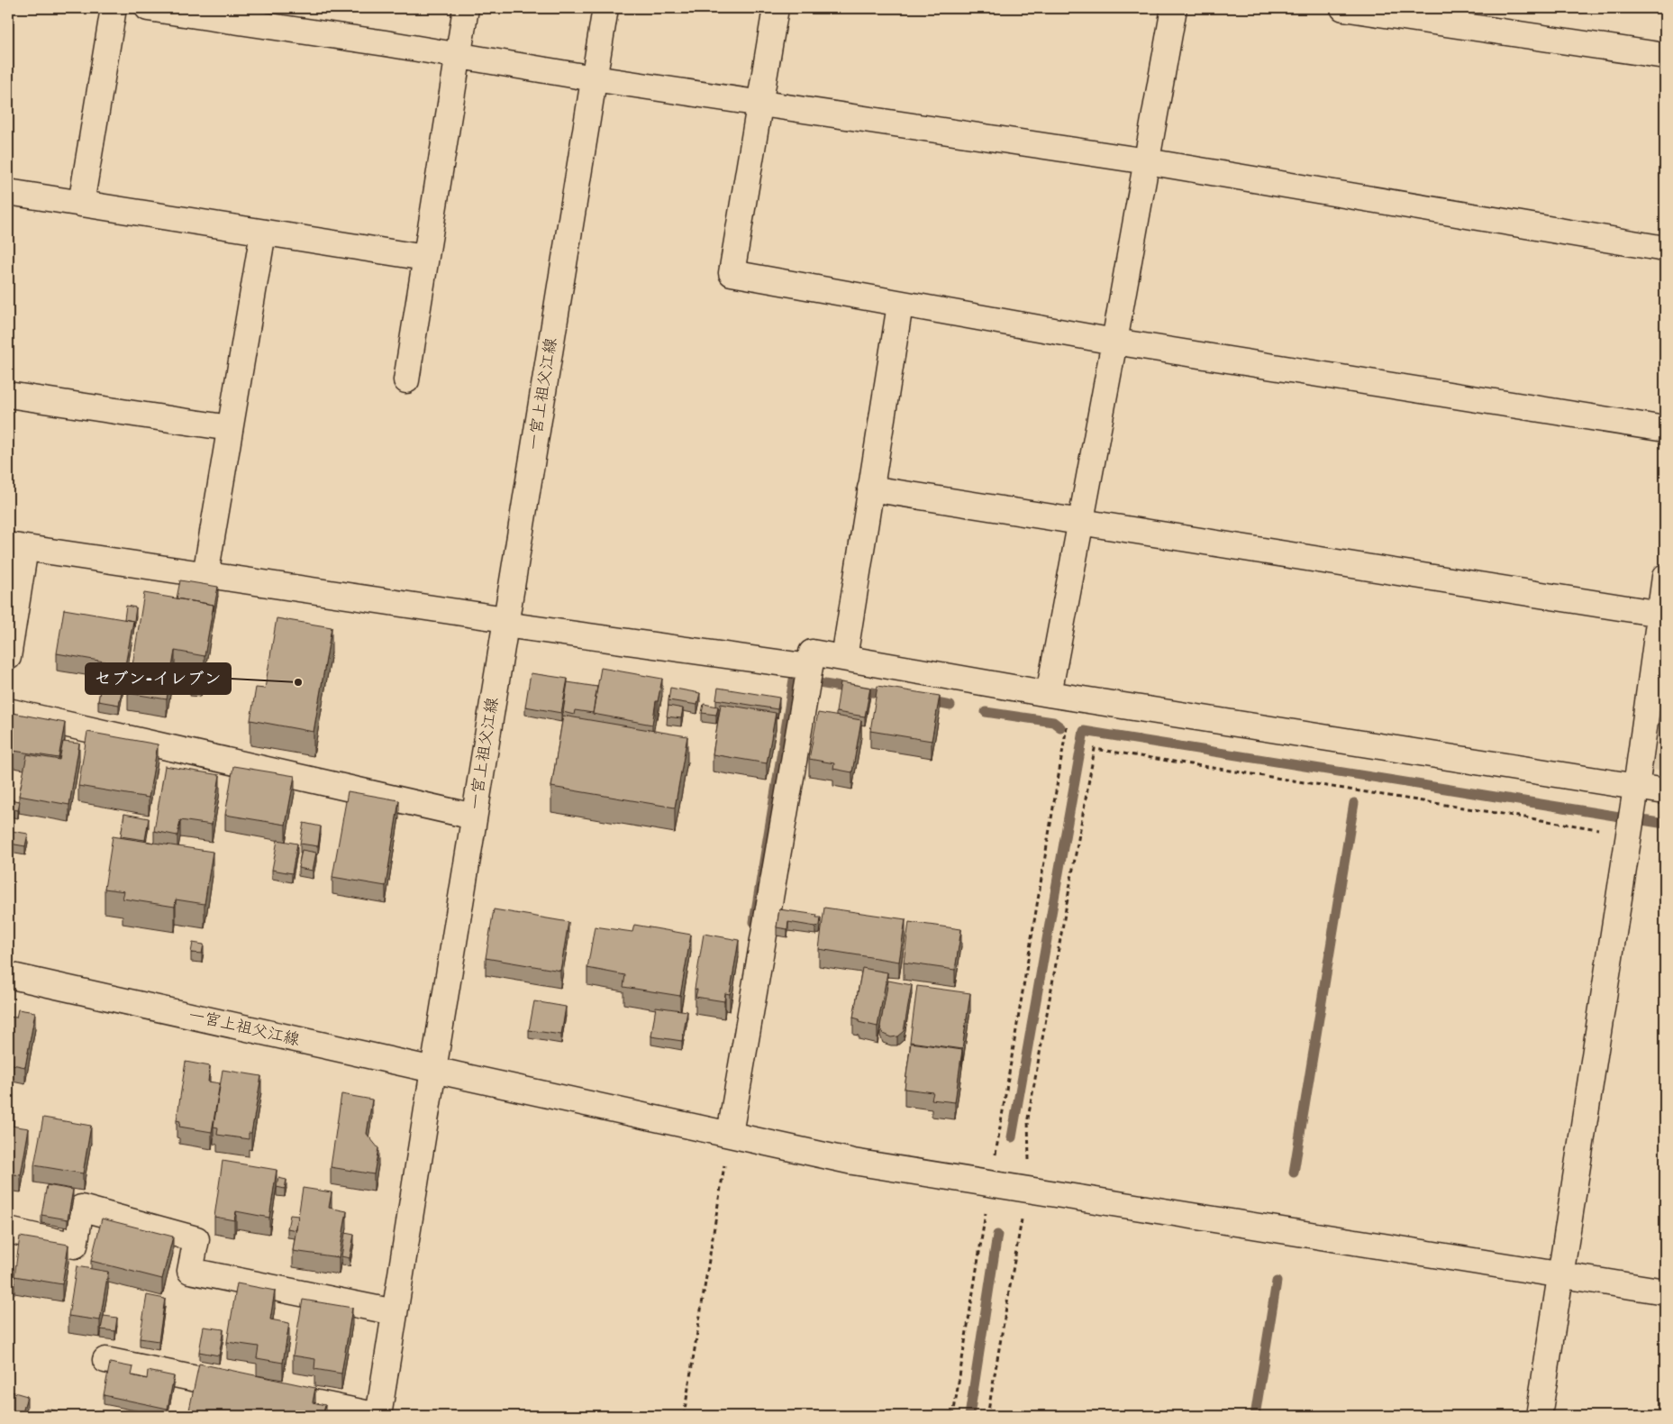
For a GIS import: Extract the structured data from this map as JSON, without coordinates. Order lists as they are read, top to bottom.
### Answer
{
  "streets": {
    "street": ["一宮上祖父江線"]
  },
  "places": ["セブン-イレブン"]
}
